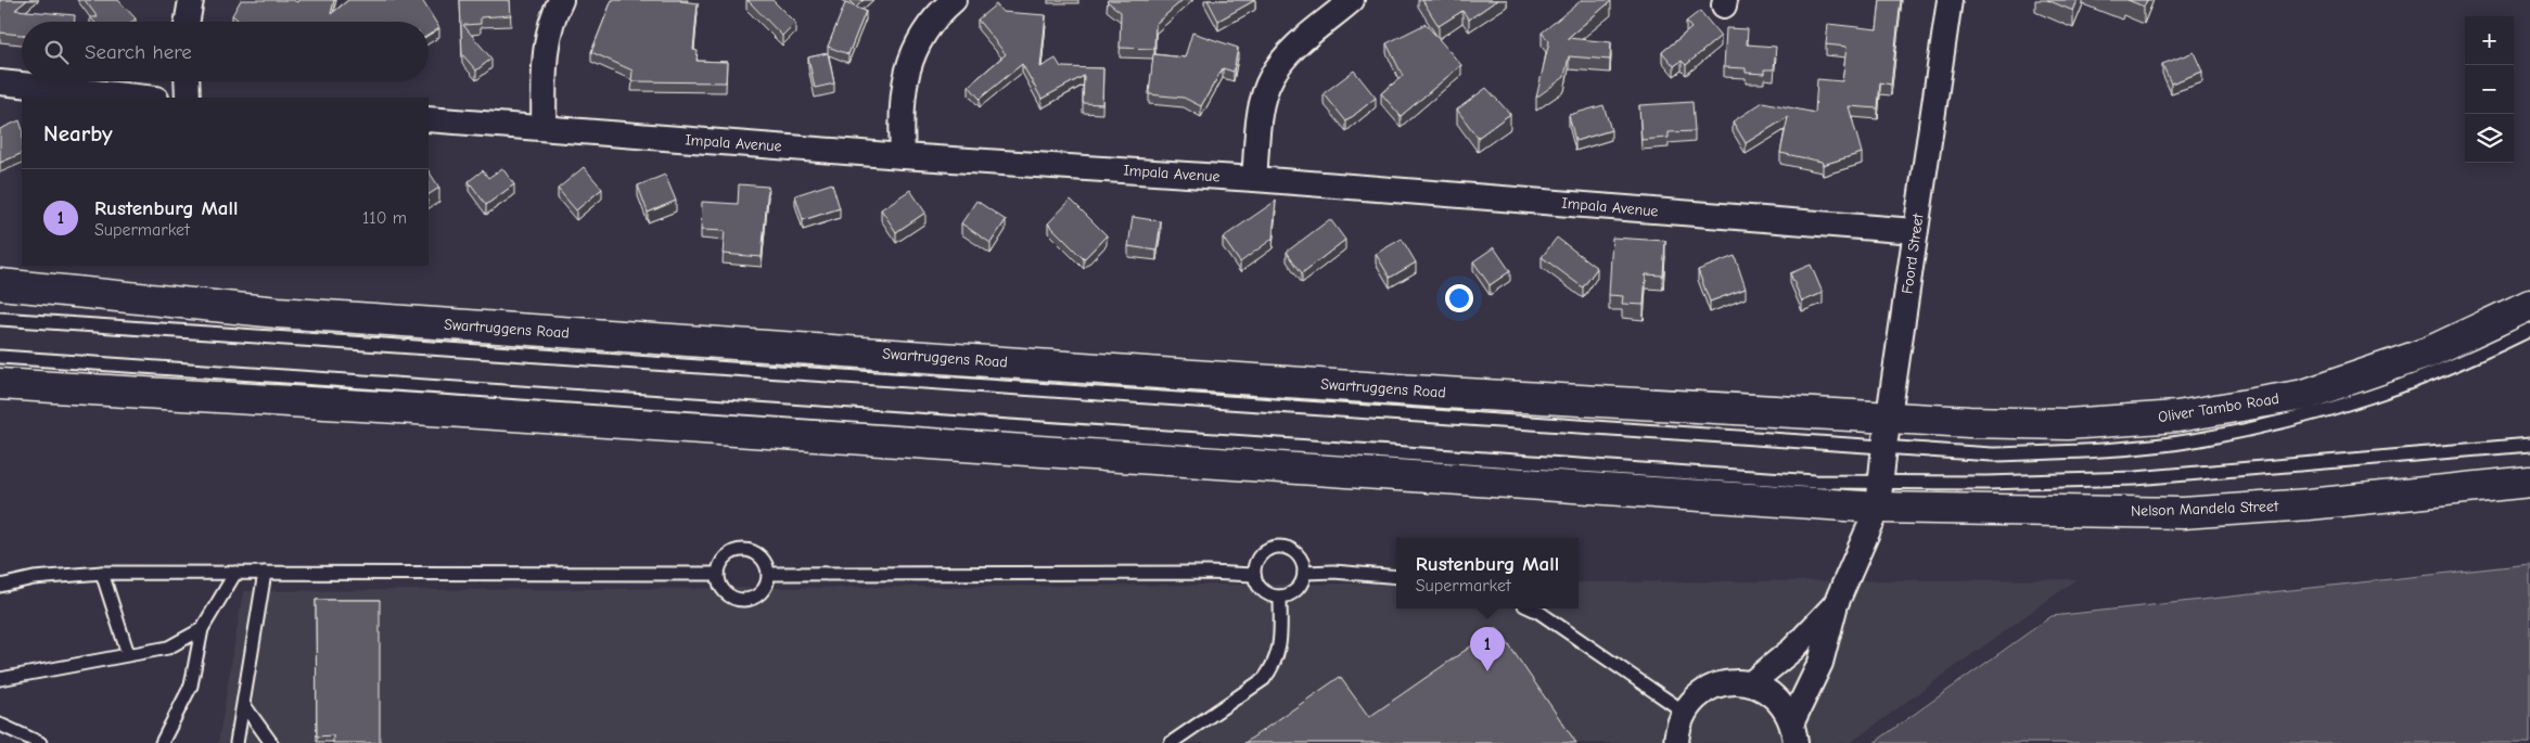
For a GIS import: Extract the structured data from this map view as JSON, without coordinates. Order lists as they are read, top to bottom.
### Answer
{
  "streets": {
    "main road": ["Swartruggens Road", "Oliver Tambo Road", "Nelson Mandela Street"],
    "street": ["Impala Avenue", "Foord Street"]
  },
  "crossings": [
    ["Impala Avenue", "Foord Street"],
    ["Foord Street", "Swartruggens Road"],
    ["Foord Street", "Oliver Tambo Road"],
    ["Foord Street", "Nelson Mandela Street"],
    ["Swartruggens Road", "Oliver Tambo Road"]
  ],
  "page": {
    "map_buttons": ["+", "−"],
    "search": "Search here",
    "heading": "Nearby",
    "list": [
      {
        "mark": "1",
        "name": "Rustenburg Mall",
        "note": "Supermarket",
        "value": "110 m"
      }
    ],
    "popup": ["Rustenburg Mall", "Supermarket"],
    "pins": "1"
  }
}
